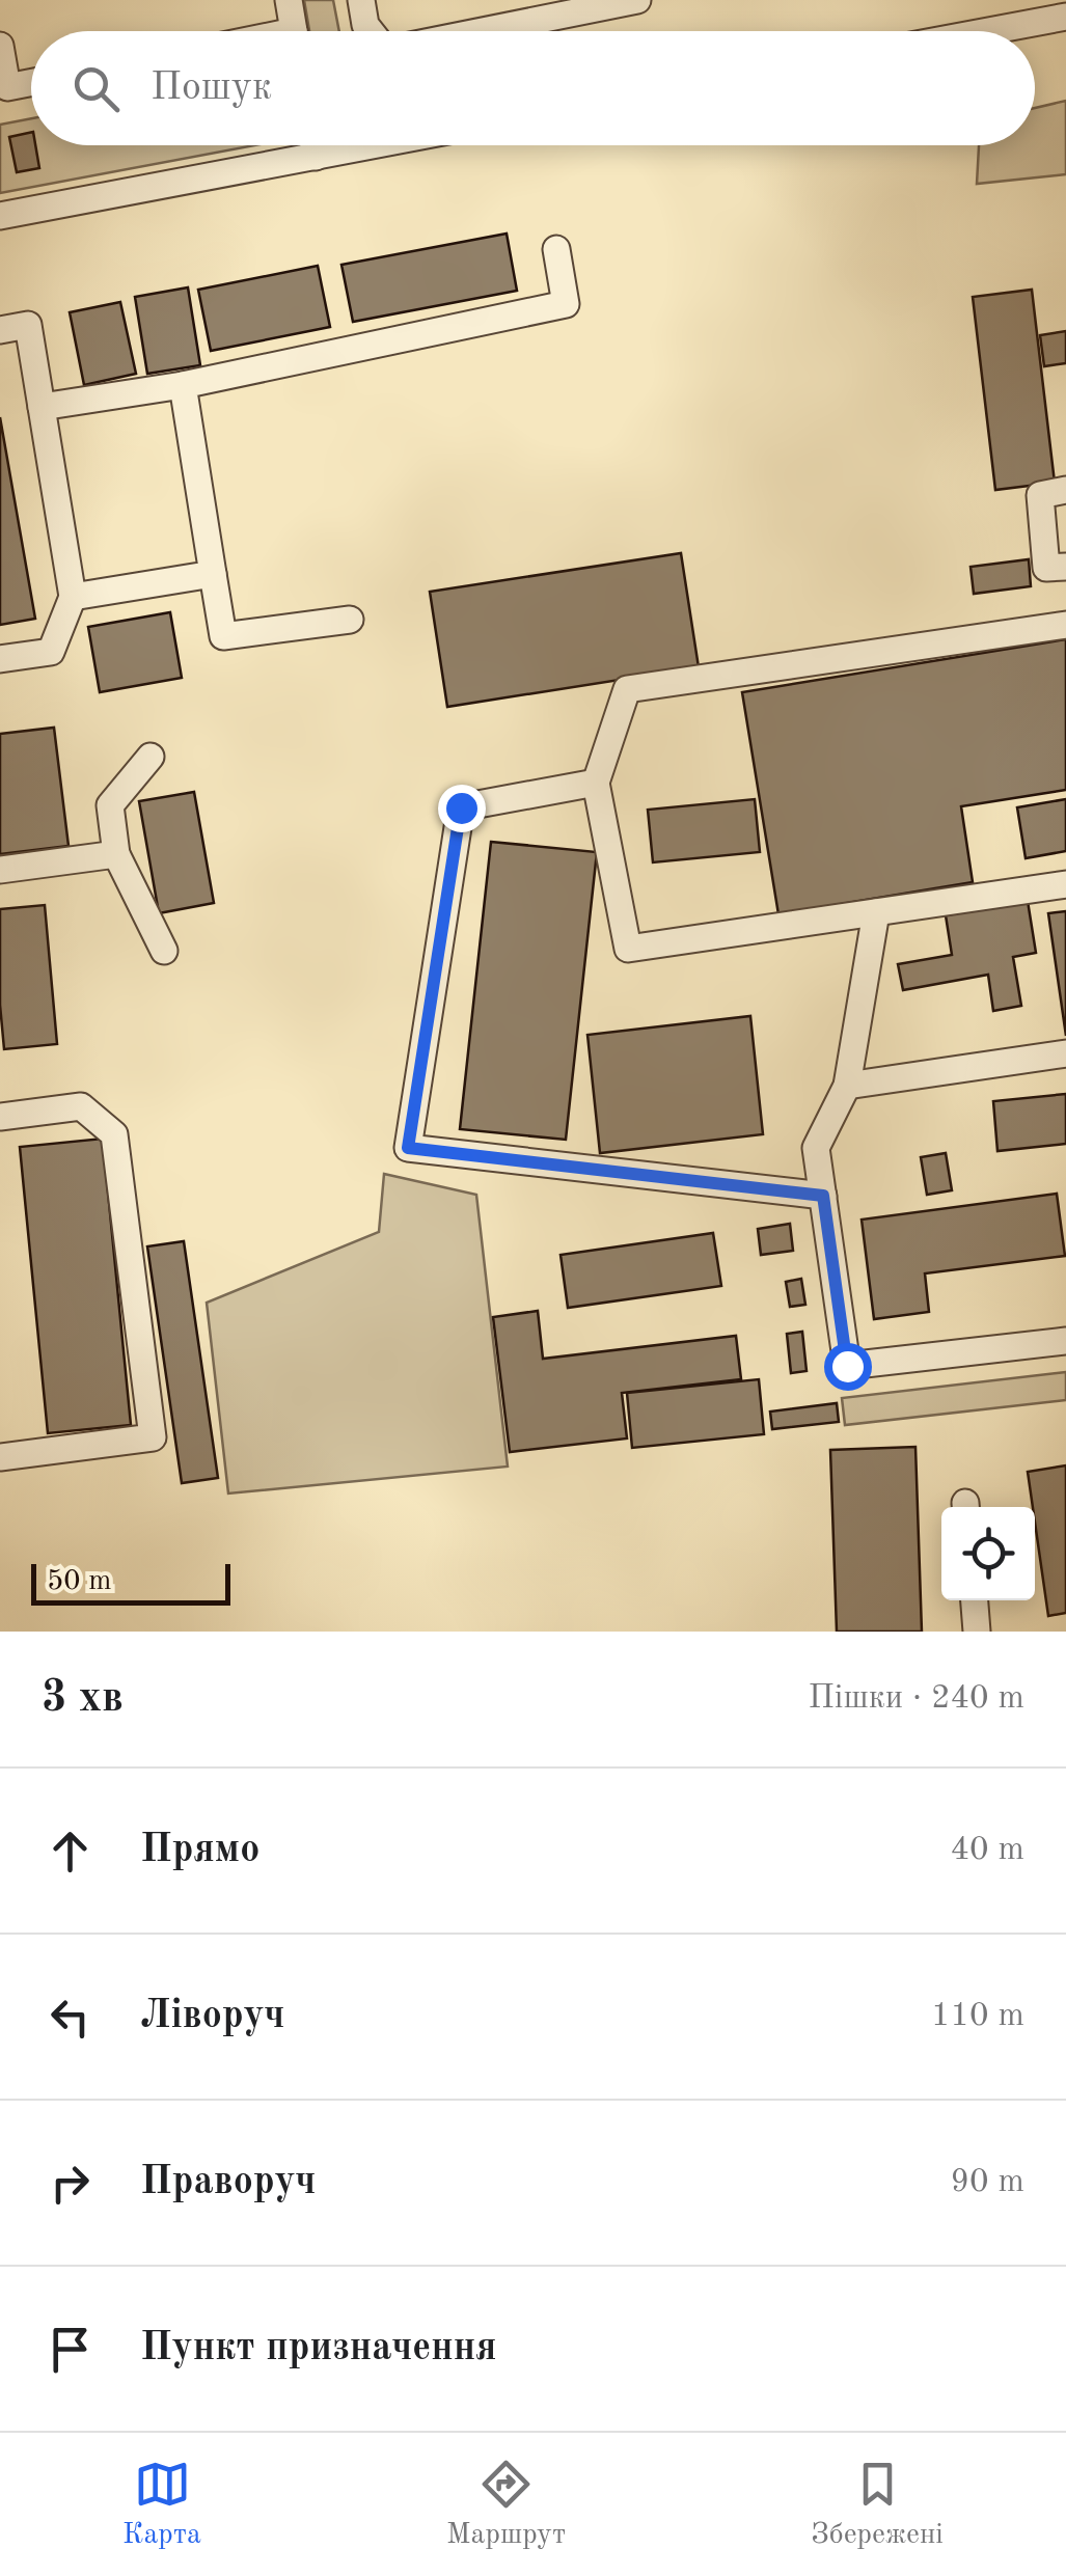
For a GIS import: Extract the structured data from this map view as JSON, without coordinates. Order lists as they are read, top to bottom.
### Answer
{
  "scale_bar": "50 m",
  "page": {
    "search": "Пошук",
    "scale": "50 m",
    "heading": ["3 хв", "Пішки · 240 m"],
    "list": [
      ["Прямо", "40 m"],
      ["Ліворуч", "110 m"],
      ["Праворуч", "90 m"],
      "Пункт призначення"
    ],
    "nav": ["Карта", "Маршрут", "Збережені"]
  }
}
